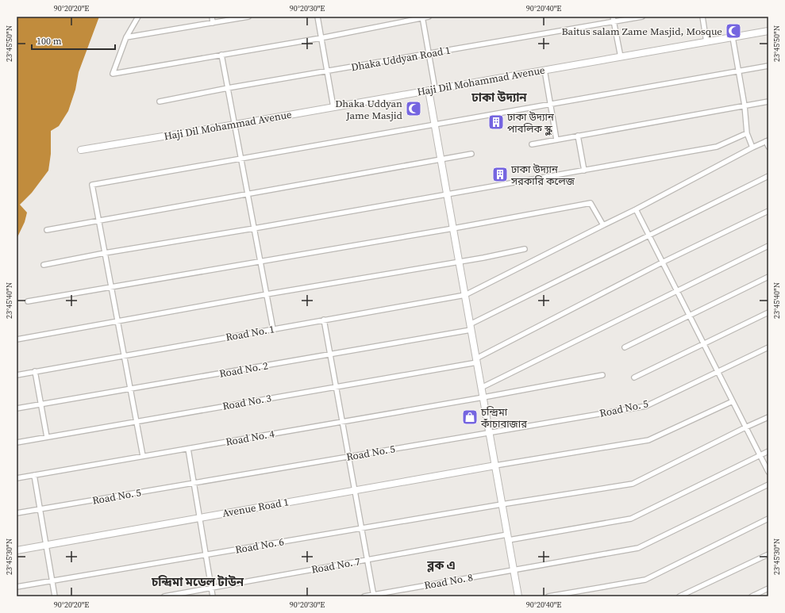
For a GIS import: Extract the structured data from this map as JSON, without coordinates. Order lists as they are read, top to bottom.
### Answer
{
  "streets": {
    "street": [
      "Dhaka Uddyan Road 1",
      "Haji Dil Mohammad Avenue",
      "Road No. 1",
      "Road No. 2",
      "Road No. 3",
      "Road No. 5",
      "Road No. 4",
      "Avenue Road 1",
      "Road No. 6",
      "Road No. 7",
      "Road No. 8"
    ]
  },
  "districts": ["ঢাকা উদ্যান", "ব্লক এ", "চন্দ্রিমা মডেল টাউন"],
  "places": {
    "mosque": ["Baitus salam Zame Masjid, Mosque", "Dhaka Uddyan Jame Masjid"],
    "building": ["ঢাকা উদ্যান পাবলিক স্কুল", "ঢাকা উদ্যান সরকারি কলেজ"],
    "shop": ["চন্দ্রিমা কাঁচাবাজার"]
  },
  "scale_bar": "100 m",
  "coordinates": [
    "90°20'20\"E",
    "90°20'30\"E",
    "90°20'40\"E",
    "23°45'50\"N",
    "23°45'40\"N",
    "23°45'30\"N"
  ]
}
